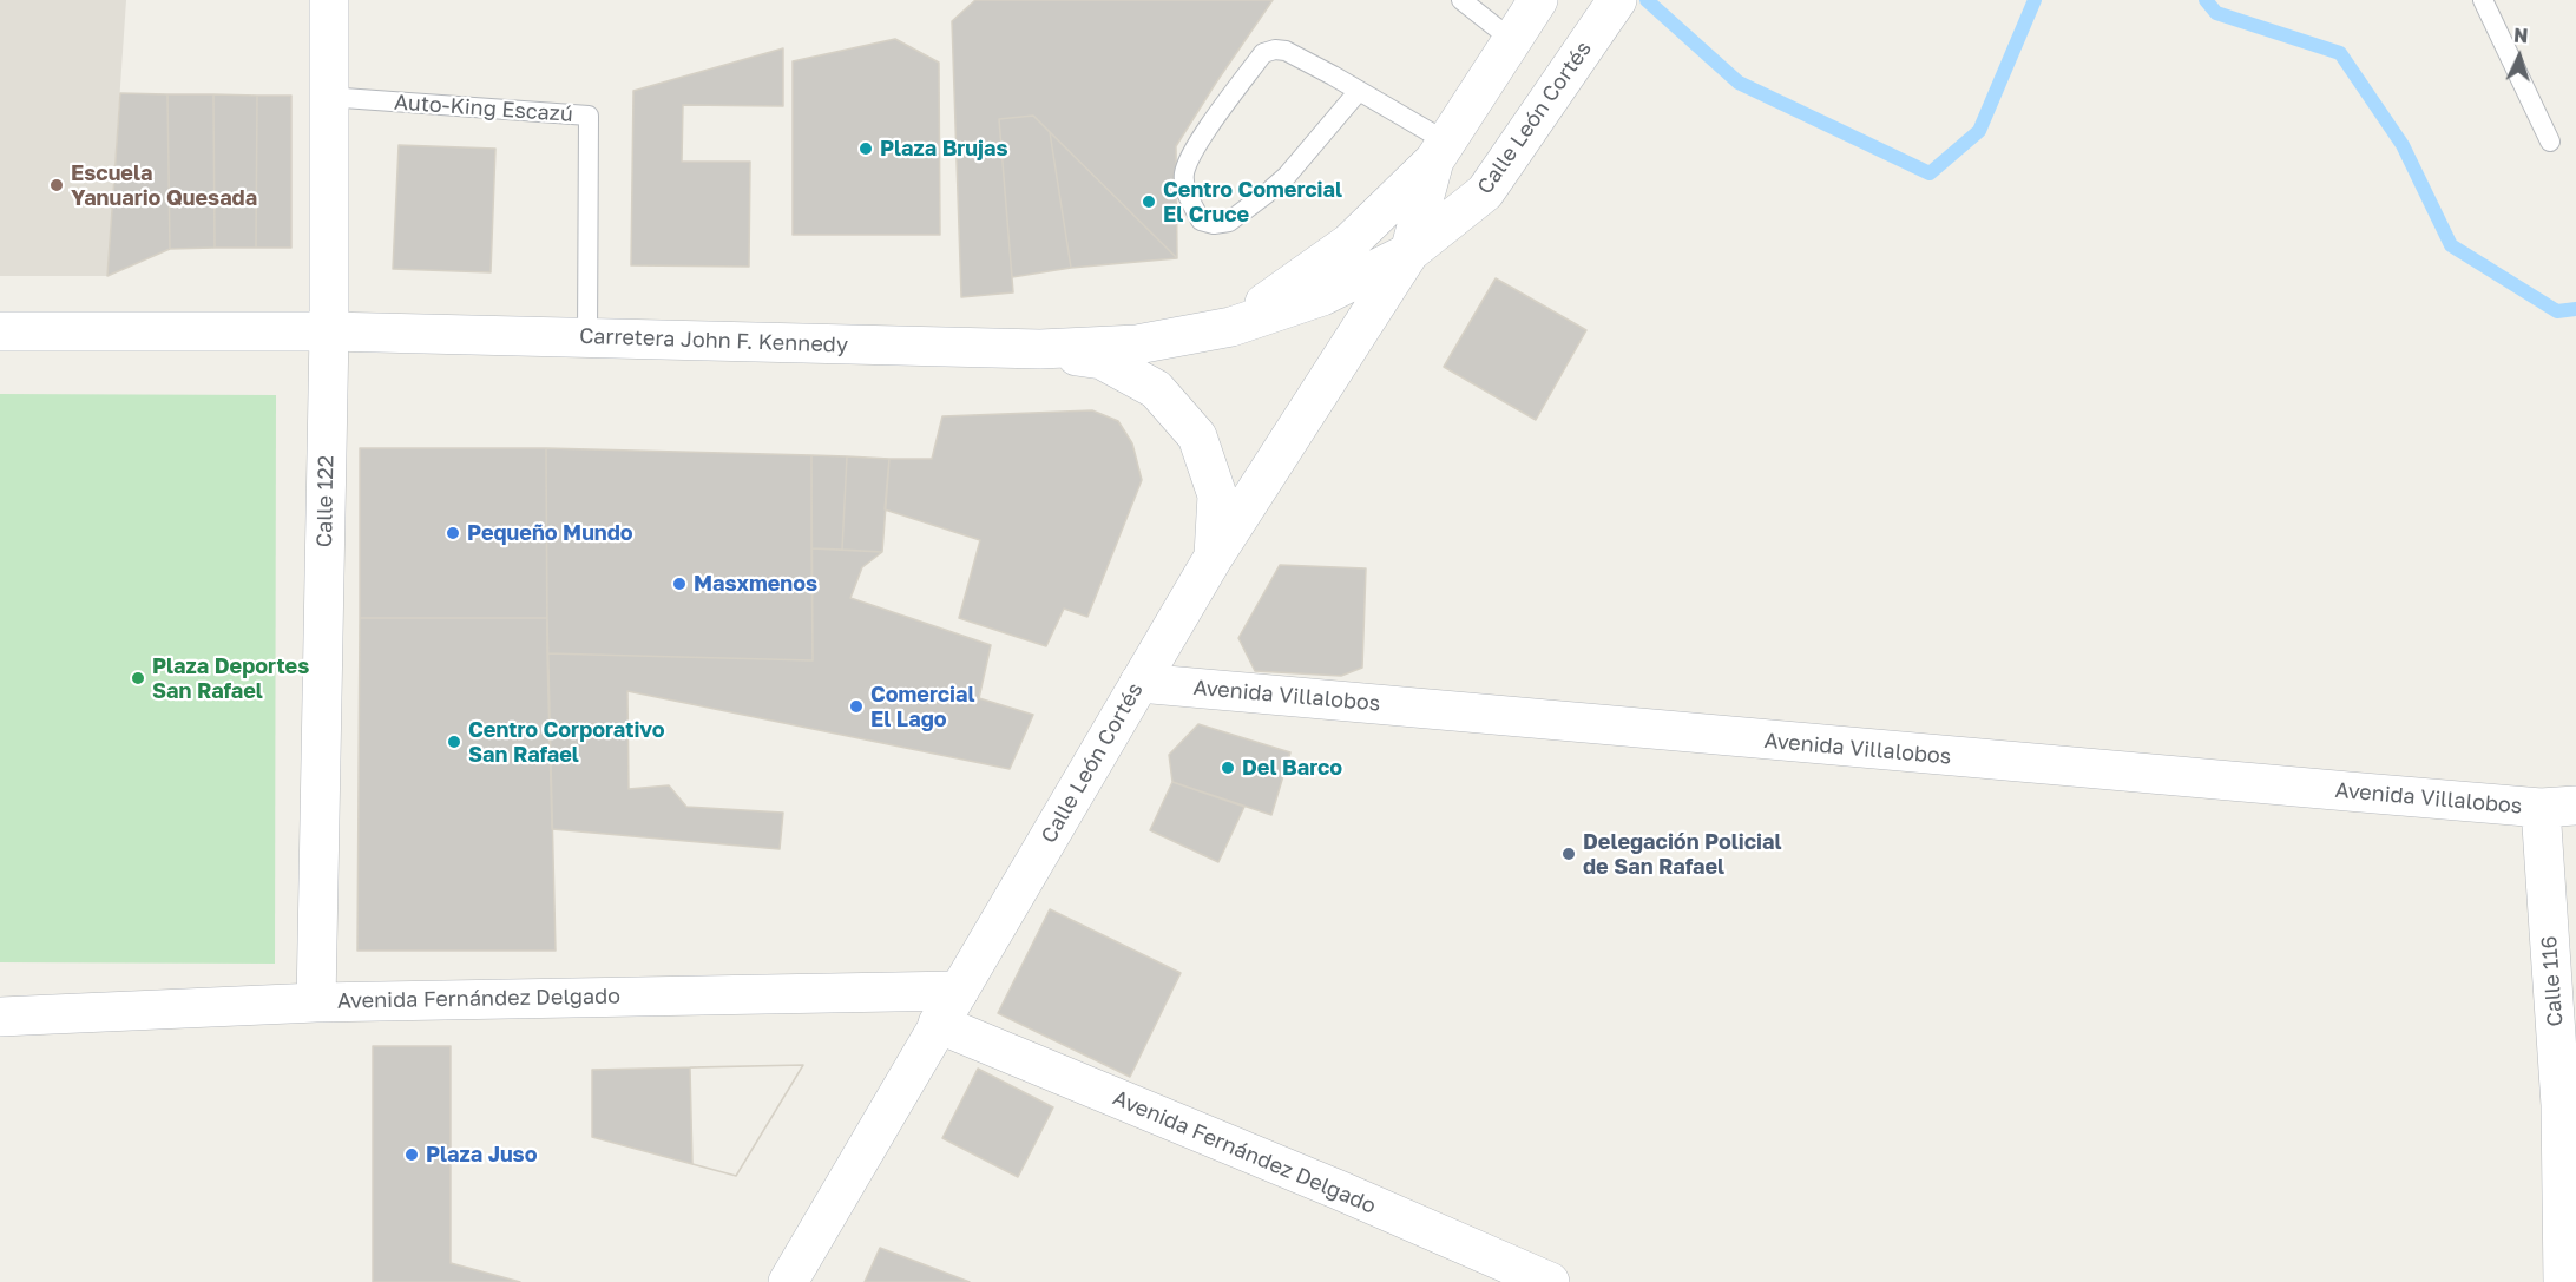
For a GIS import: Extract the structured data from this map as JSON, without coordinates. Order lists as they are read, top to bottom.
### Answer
{
  "streets": {
    "street": [
      "Calle León Cortés",
      "Carretera John F. Kennedy",
      "Calle 122",
      "Avenida Villalobos",
      "Calle 116",
      "Avenida Fernández Delgado"
    ],
    "lane": ["Auto-King Escazú"]
  },
  "crossings": [
    ["Auto-King Escazú", "Carretera John F. Kennedy"],
    ["Auto-King Escazú", "Calle 122"],
    ["Calle León Cortés", "Carretera John F. Kennedy"],
    ["Calle León Cortés", "Avenida Villalobos"],
    ["Calle León Cortés", "Avenida Fernández Delgado"],
    ["Carretera John F. Kennedy", "Calle 122"],
    ["Calle 122", "Avenida Fernández Delgado"],
    ["Avenida Villalobos", "Calle 116"]
  ],
  "places": [
    "Plaza Brujas",
    "Escuela Yanuario Quesada",
    "Centro Comercial El Cruce",
    "Pequeño Mundo",
    "Masxmenos",
    "Plaza Deportes San Rafael",
    "Comercial El Lago",
    "Centro Corporativo San Rafael",
    "Del Barco",
    "Delegación Policial de San Rafael",
    "Plaza Juso"
  ],
  "north": "top"
}
